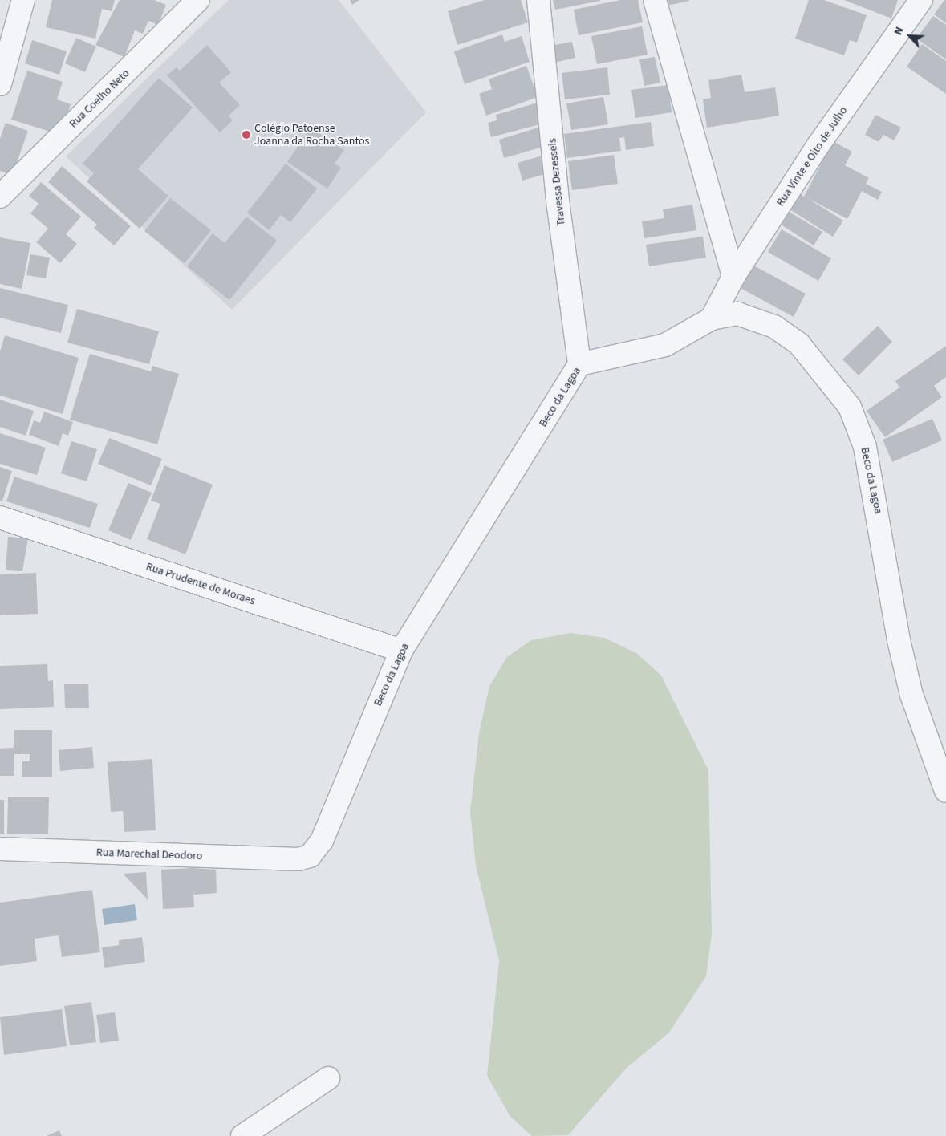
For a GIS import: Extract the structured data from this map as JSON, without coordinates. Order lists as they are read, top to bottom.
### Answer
{
  "streets": {
    "street": [
      "Rua Coelho Neto",
      "Rua Vinte e Oito de Julho",
      "Travessa Dezesseis",
      "Beco da Lagoa",
      "Rua Prudente de Moraes",
      "Rua Marechal Deodoro"
    ]
  },
  "crossings": [
    ["Rua Vinte e Oito de Julho", "Beco da Lagoa"],
    ["Travessa Dezesseis", "Beco da Lagoa"],
    ["Beco da Lagoa", "Rua Prudente de Moraes"],
    ["Beco da Lagoa", "Rua Marechal Deodoro"]
  ],
  "places": ["Colégio Patoense Joanna da Rocha Santos"],
  "north": "top left"
}
